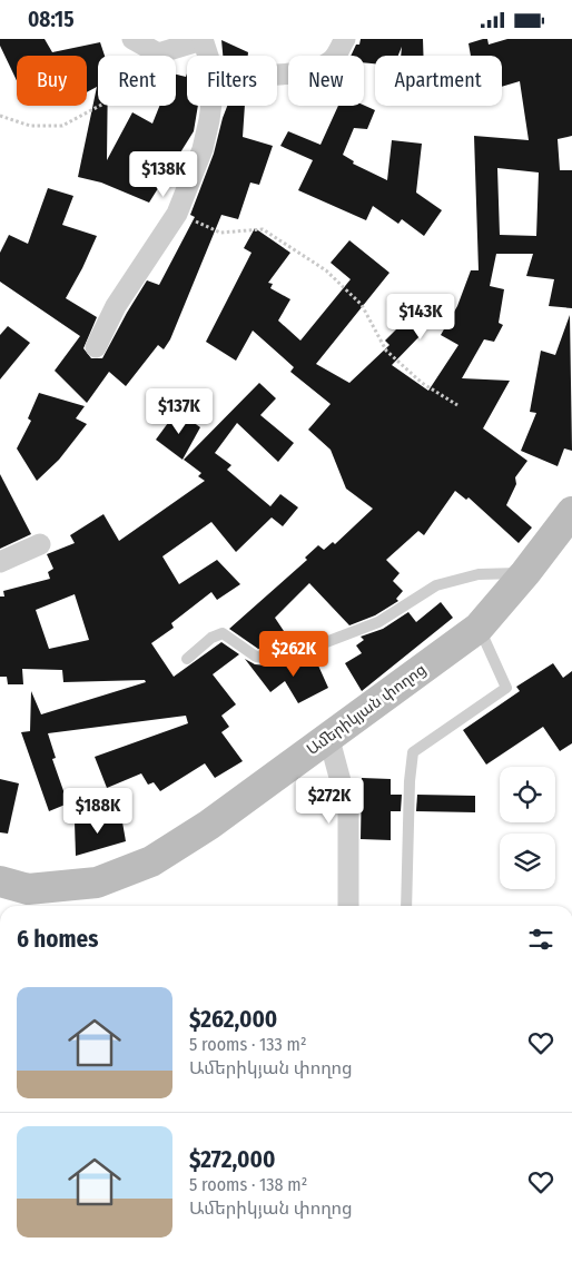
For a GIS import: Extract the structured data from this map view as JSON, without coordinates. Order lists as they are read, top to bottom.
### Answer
{
  "streets": {
    "street": ["Ամերիկյան փողոց"]
  },
  "page": {
    "status": "08:15",
    "chip": [
      "Buy",
      "Rent",
      "Filters",
      "New",
      "Apartment"
    ],
    "price": [
      "$138K",
      "$143K",
      "$137K",
      "$262K",
      "$272K",
      "$188K"
    ],
    "heading": "6 homes",
    "list": [
      {
        "name": "$262,000",
        "note": "5 rooms · 133 m² · Ամերիկյան փողոց"
      },
      {
        "name": "$272,000",
        "note": "5 rooms · 138 m² · Ամերիկյան փողոց"
      }
    ]
  }
}
